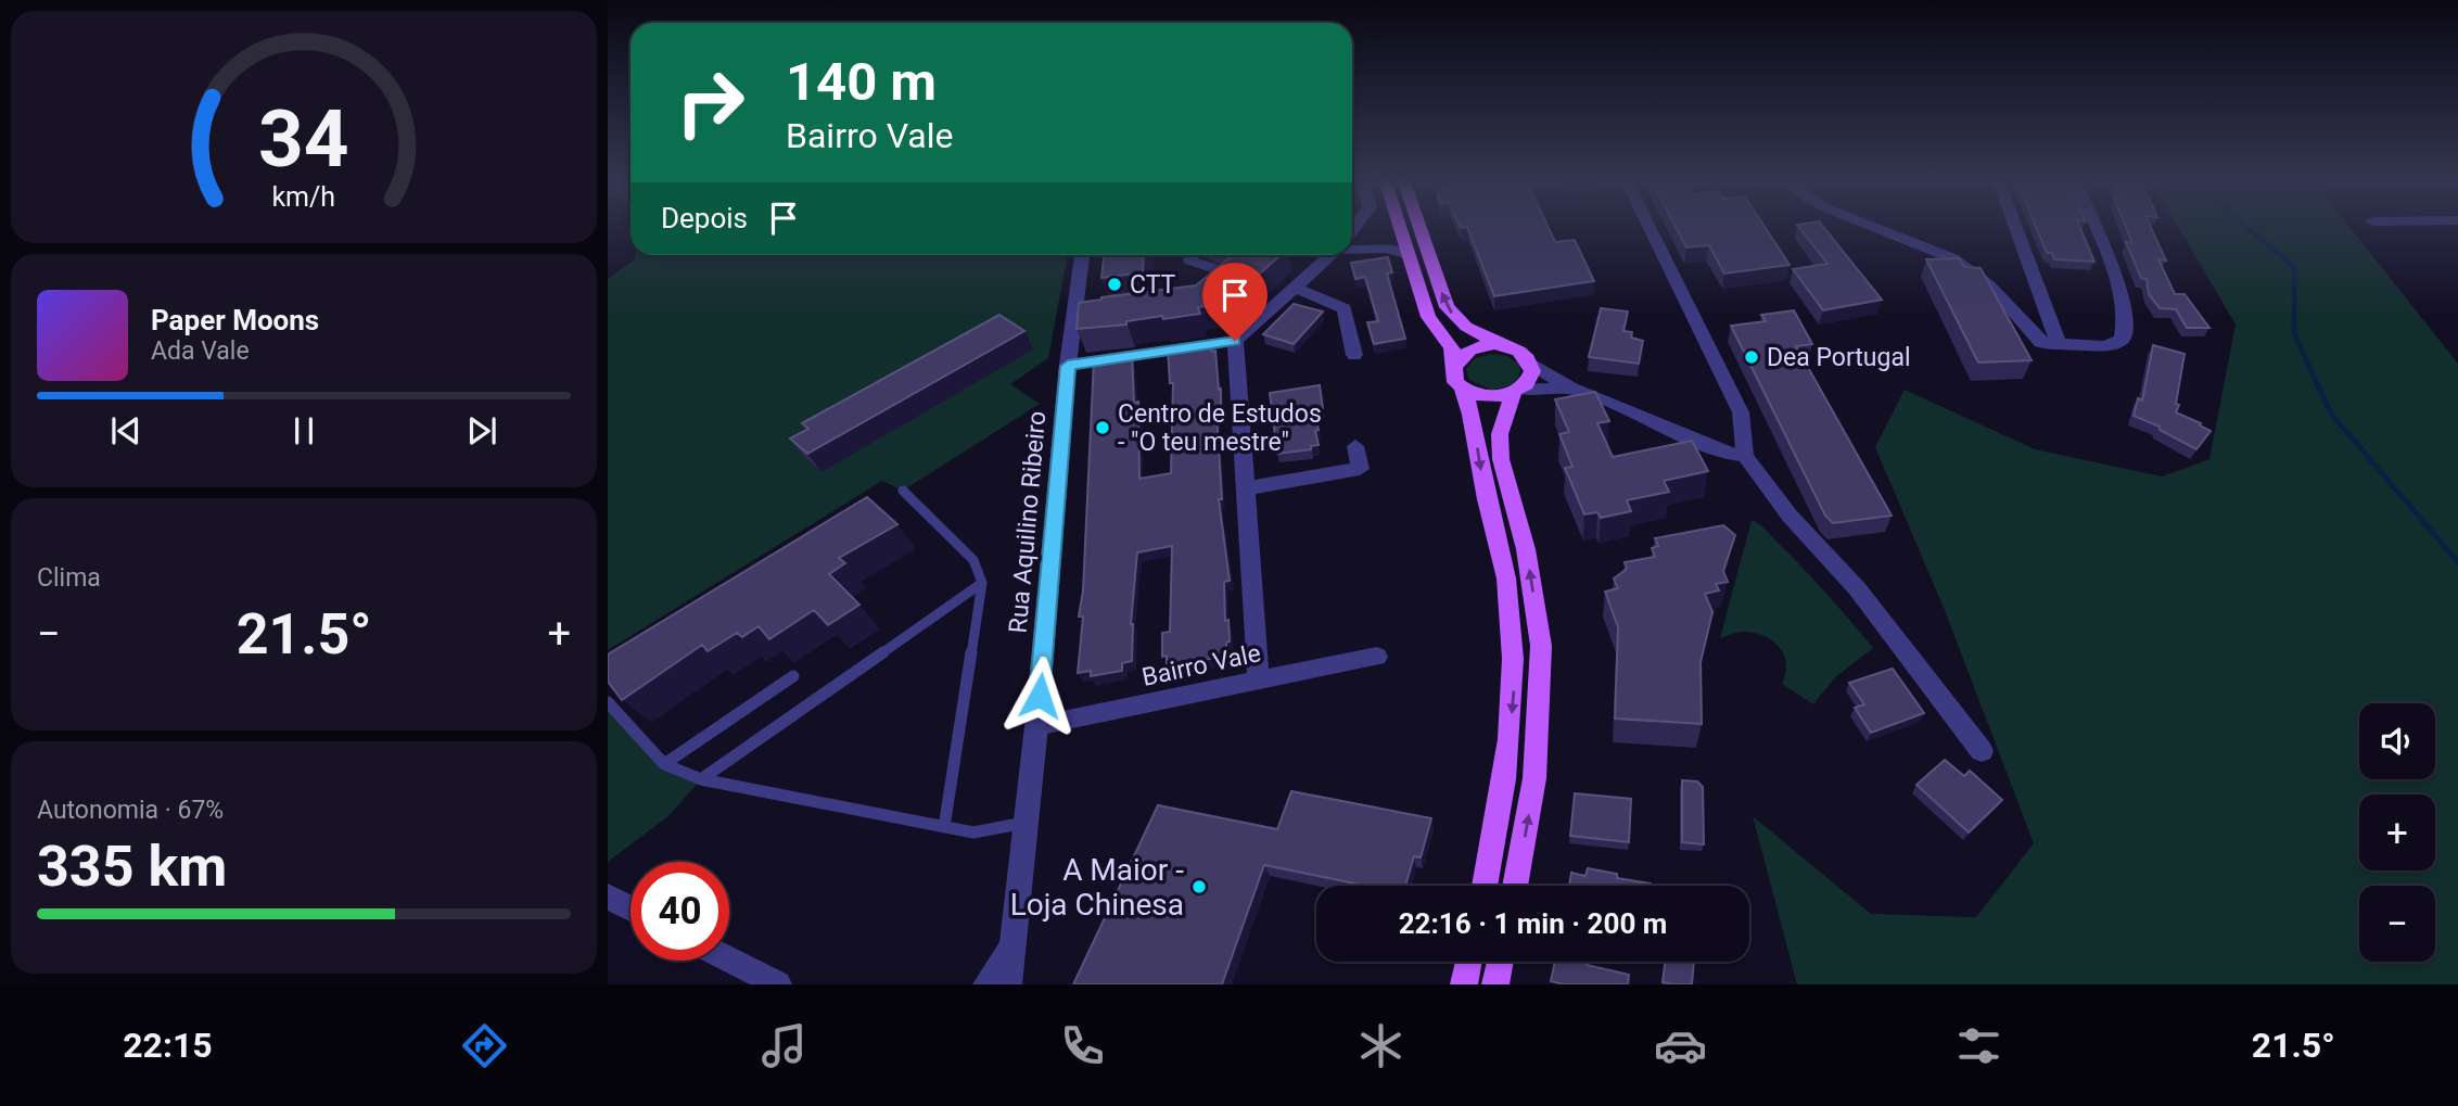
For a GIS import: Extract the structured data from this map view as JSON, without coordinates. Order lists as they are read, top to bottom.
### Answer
{
  "streets": {
    "street": ["Rua Aquilino Ribeiro", "Bairro Vale"]
  },
  "crossings": [
    ["Rua Aquilino Ribeiro", "Bairro Vale"]
  ],
  "places": [
    "CTT",
    "Dea Portugal",
    "Centro de Estudos - \"O teu mestre\"",
    "A Maior - Loja Chinesa"
  ],
  "page": {
    "turn": ["140 m", "Bairro Vale"],
    "then": "Depois",
    "song": ["Paper Moons", "Ada Vale"],
    "tile": [
      "Clima",
      ["Autonomia · 67%", "335 km"]
    ],
    "heat": ["−", "21.5°", "+"],
    "map_buttons": ["+", "−"],
    "limit": "40",
    "trip": "22:16 · 1 min · 200 m",
    "tabs": ["22:15", "21.5°"],
    "gauge": ["34", "km/h"]
  }
}
